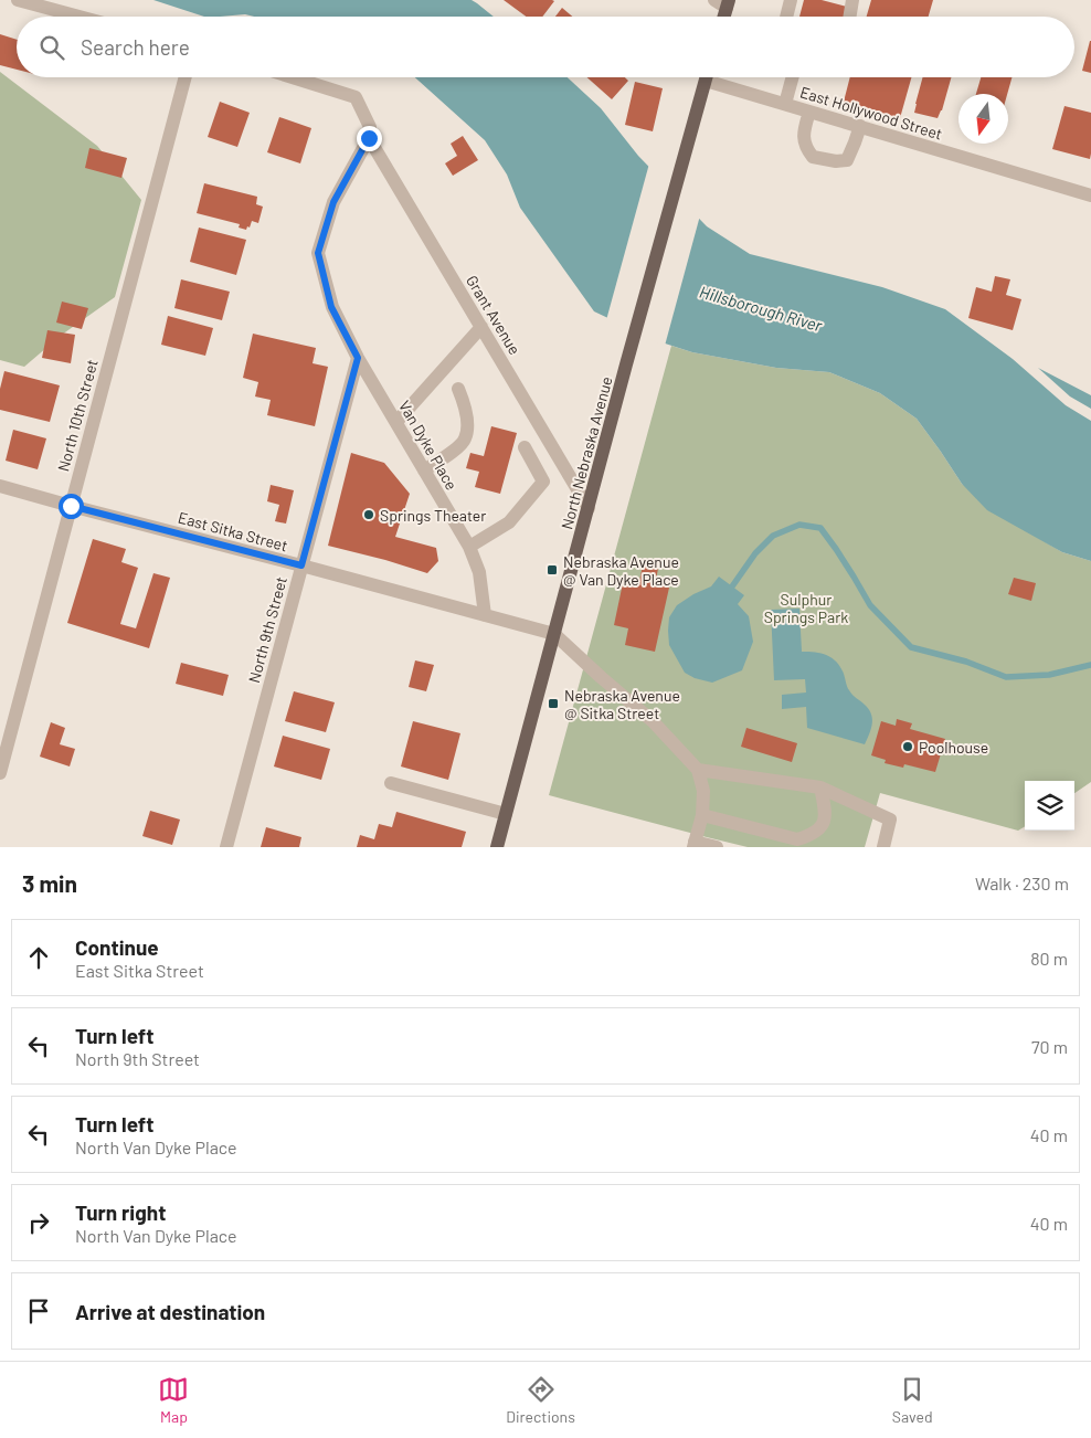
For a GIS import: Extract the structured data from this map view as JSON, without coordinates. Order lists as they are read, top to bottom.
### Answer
{
  "streets": {
    "main road": ["North Nebraska Avenue"],
    "street": [
      "East Hollywood Street",
      "Grant Avenue",
      "North 10th Street",
      "Van Dyke Place",
      "East Sitka Street",
      "North 9th Street"
    ]
  },
  "crossings": [
    ["Grant Avenue", "Van Dyke Place"],
    ["Grant Avenue", "North Nebraska Avenue"],
    ["North 10th Street", "East Sitka Street"],
    ["Van Dyke Place", "East Sitka Street"],
    ["Van Dyke Place", "North 9th Street"],
    ["North Nebraska Avenue", "East Sitka Street"],
    ["East Sitka Street", "North 9th Street"]
  ],
  "water": ["Hillsborough River"],
  "parks": ["Sulphur Springs Park"],
  "places": {
    "other": ["Springs Theater", "Poolhouse"],
    "transit": ["Nebraska Avenue @ Van Dyke Place", "Nebraska Avenue @ Sitka Street"]
  },
  "north": "bottom",
  "page": {
    "search": "Search here",
    "heading": ["3 min", "Walk · 230 m"],
    "list": [
      ["Continue", "East Sitka Street", "80 m"],
      ["Turn left", "North 9th Street", "70 m"],
      ["Turn left", "North Van Dyke Place", "40 m"],
      ["Turn right", "North Van Dyke Place", "40 m"],
      "Arrive at destination"
    ],
    "nav": ["Map", "Directions", "Saved"]
  }
}
